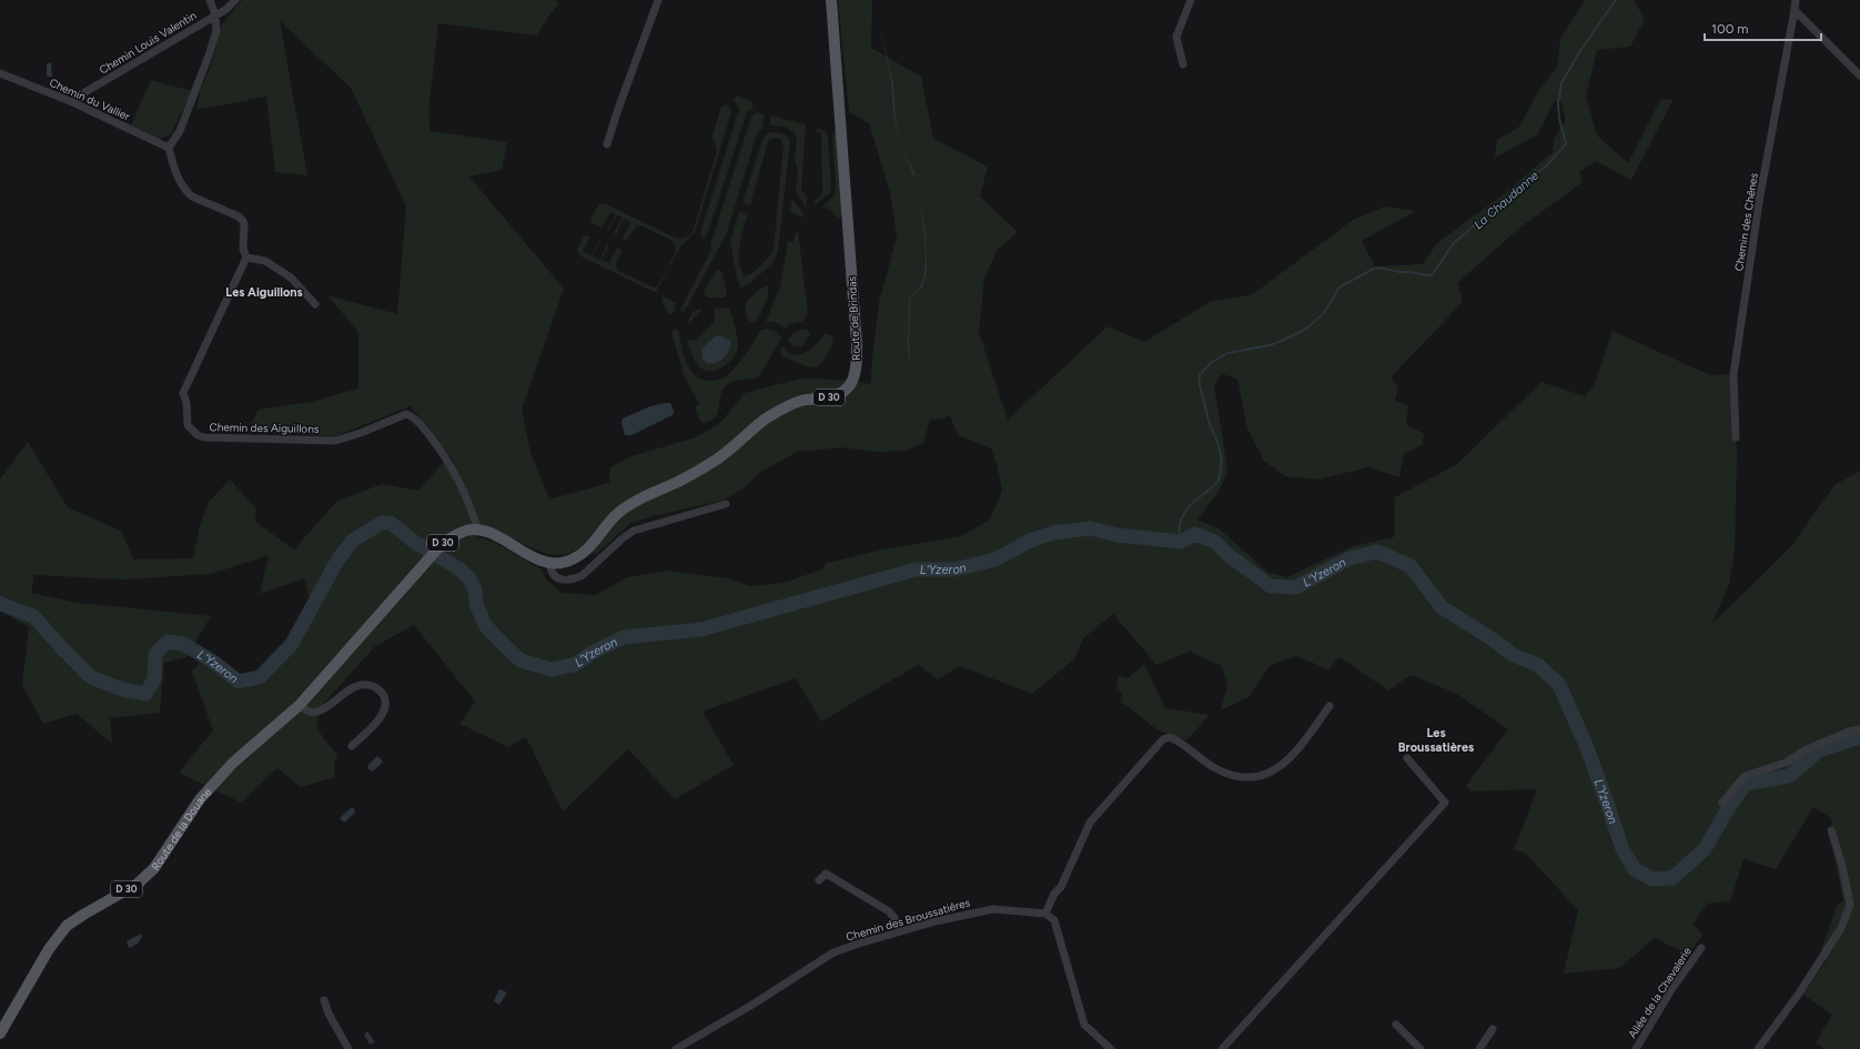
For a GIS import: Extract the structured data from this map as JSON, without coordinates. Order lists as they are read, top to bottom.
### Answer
{
  "streets": {
    "main road": ["Route de Brindas", "D 30", "Route de la Douane"],
    "street": [
      "Chemin Louis Valentin",
      "Chemin du Vallier",
      "Chemin des Chênes",
      "Chemin des Aiguillons",
      "Chemin des Broussatiéres",
      "Allée de la Chevalerie"
    ]
  },
  "crossings": [
    ["Chemin Louis Valentin", "Chemin du Vallier"],
    ["Chemin des Aiguillons", "Route de la Douane"]
  ],
  "districts": ["Les Aiguillons", "Les Broussatières"],
  "water": ["La Chaudanne", "L'Yzeron"],
  "scale_bar": "100 m"
}
